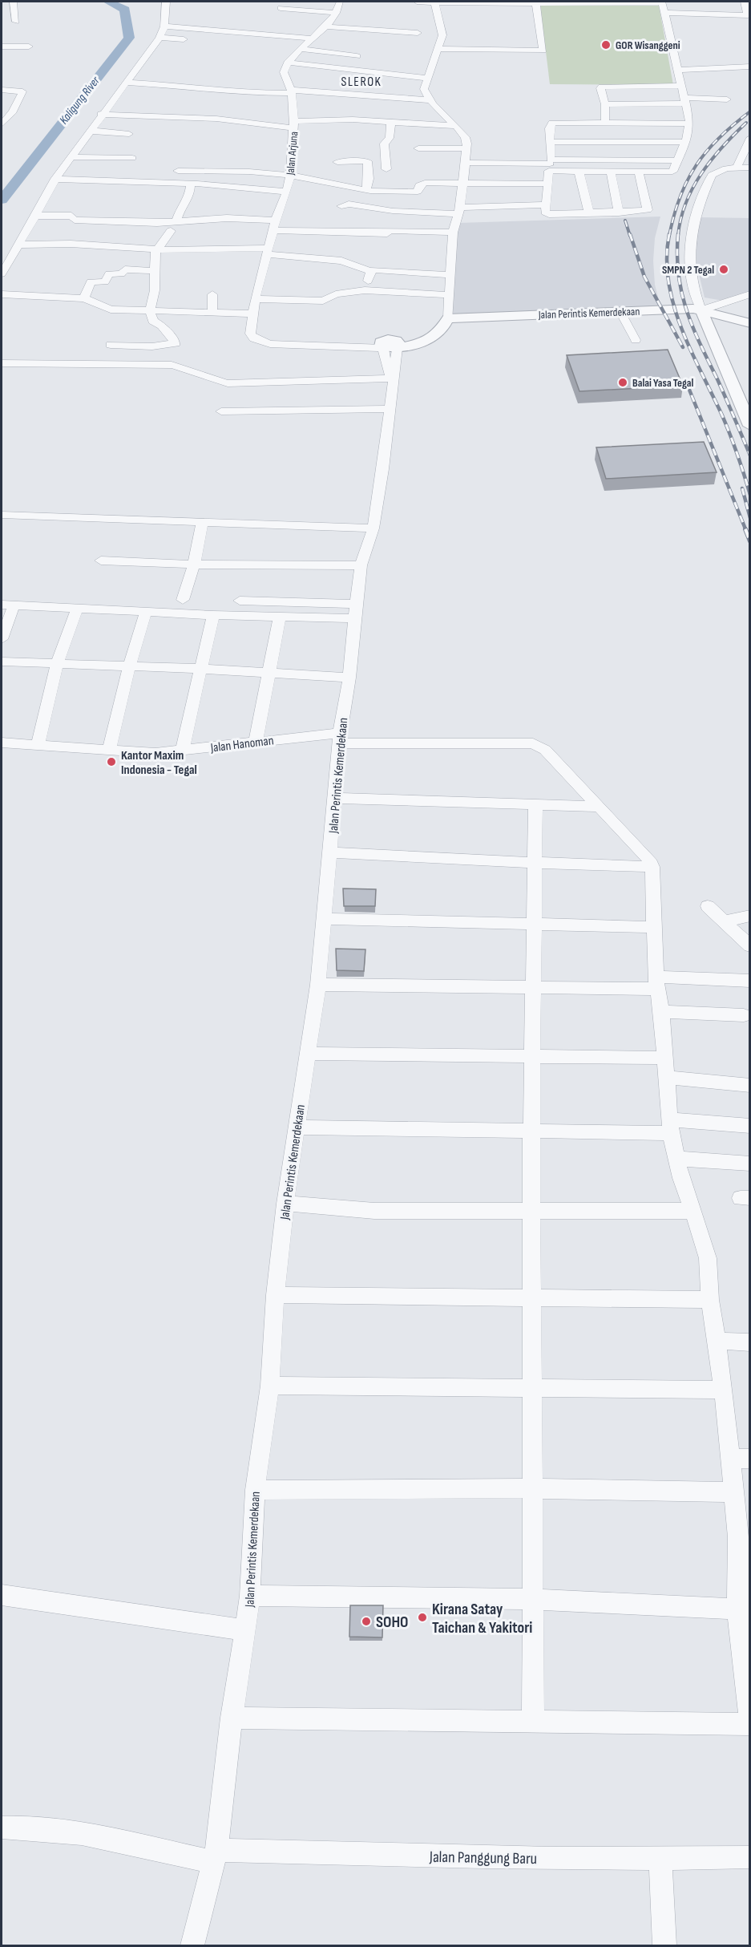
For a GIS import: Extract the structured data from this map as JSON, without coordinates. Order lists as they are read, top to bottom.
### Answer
{
  "streets": {
    "street": [
      "Jalan Arjuna",
      "Jalan Perintis Kemerdekaan",
      "Jalan Hanoman",
      "Jalan Panggung Baru"
    ]
  },
  "crossings": [
    ["Jalan Arjuna", "Jalan Perintis Kemerdekaan"],
    ["Jalan Perintis Kemerdekaan", "Jalan Hanoman"],
    ["Jalan Perintis Kemerdekaan", "Jalan Panggung Baru"]
  ],
  "districts": ["SLEROK"],
  "water": ["Kaligung River"],
  "places": [
    "GOR Wisanggeni",
    "SMPN 2 Tegal",
    "Balai Yasa Tegal",
    "Kantor Maxim Indonesia - Tegal",
    "Kirana Satay Taichan & Yakitori",
    "SOHO"
  ]
}
